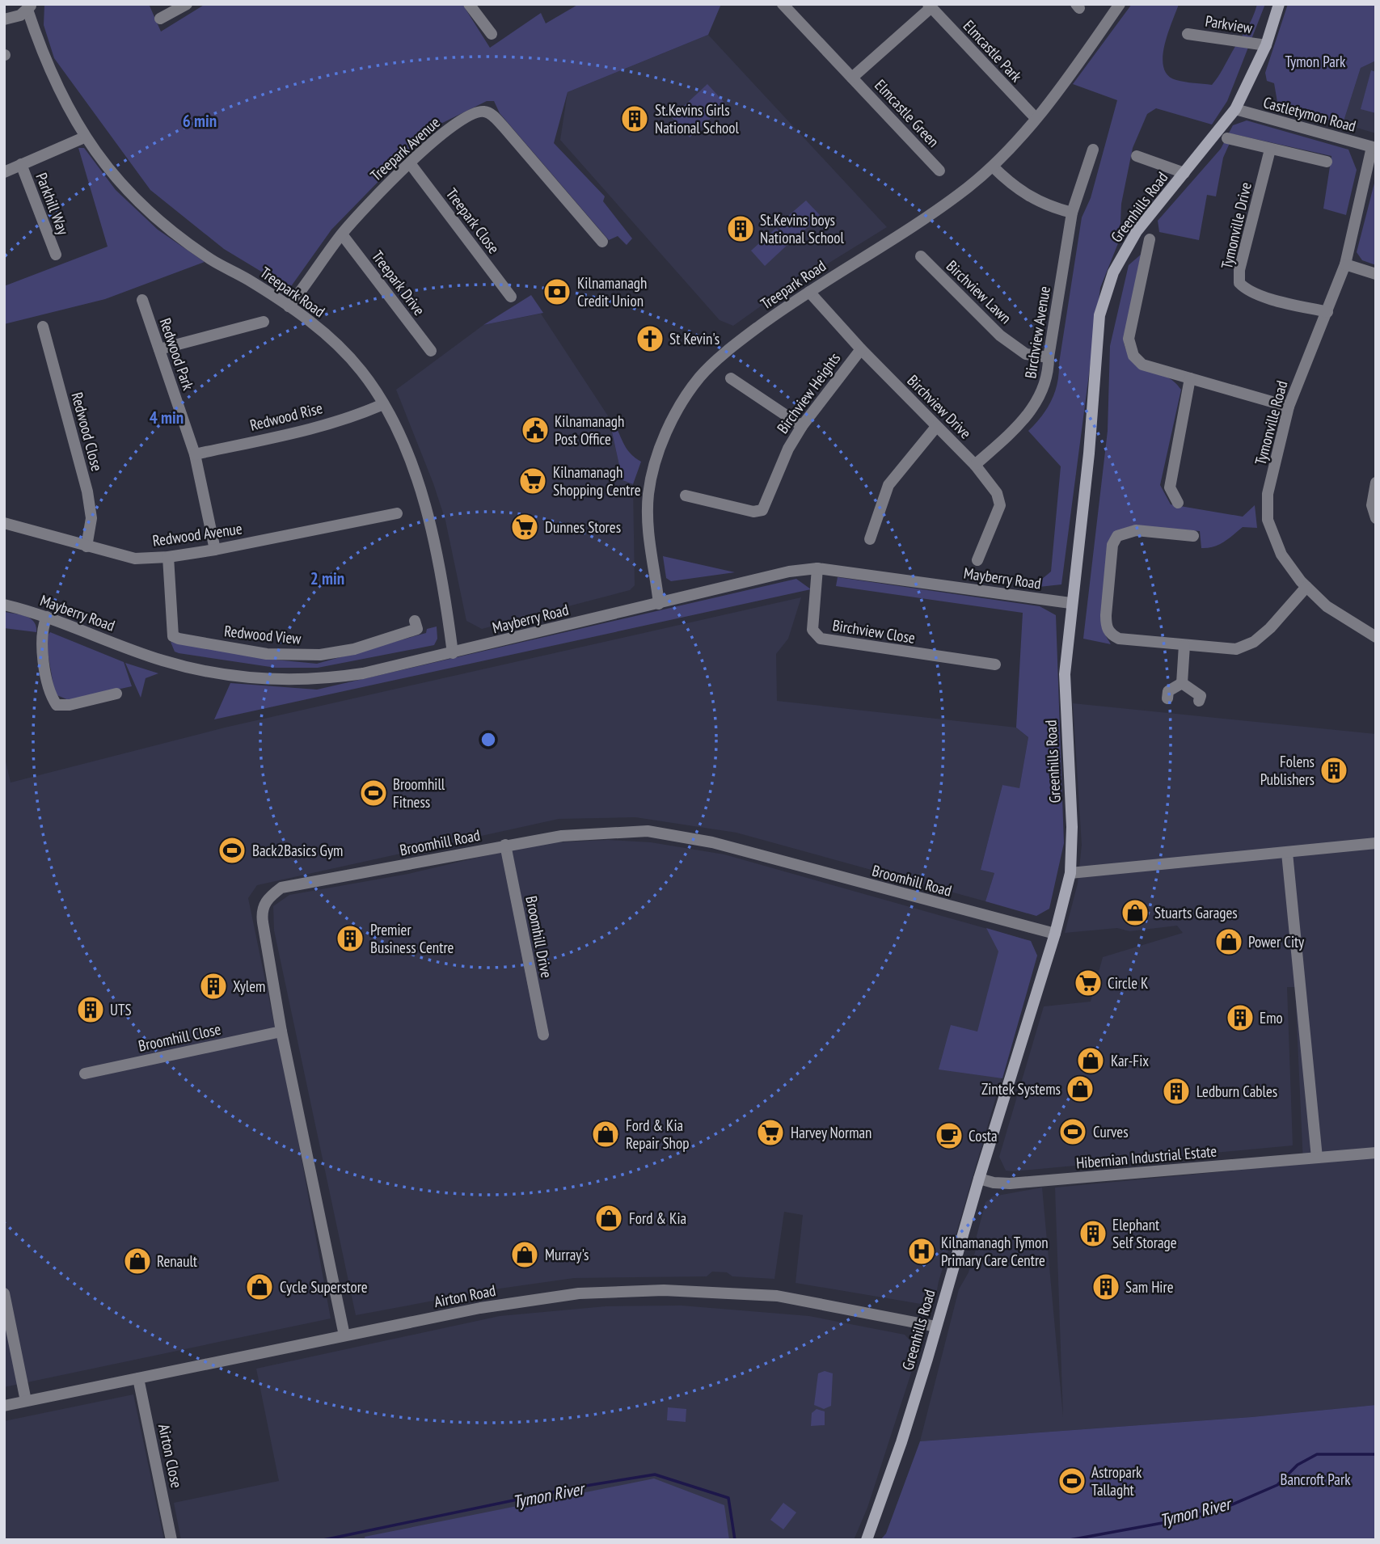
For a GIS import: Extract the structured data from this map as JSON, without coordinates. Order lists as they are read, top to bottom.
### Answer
{
  "streets": {
    "main road": ["Greenhills Road"],
    "street": [
      "Parkview",
      "Elmcastle Park",
      "Elmcastle Green",
      "Castletymon Road",
      "Treepark Avenue",
      "Parkhill Way",
      "Treepark Close",
      "Tymonville Drive",
      "Treepark Drive",
      "Treepark Road",
      "Birchview Lawn",
      "Birchview Avenue",
      "Redwood Park",
      "Birchview Heights",
      "Birchview Drive",
      "Redwood Rise",
      "Tymonville Road",
      "Redwood Close",
      "Redwood Avenue",
      "Mayberry Road",
      "Birchview Close",
      "Redwood View",
      "Broomhill Road",
      "Broomhill Drive",
      "Broomhill Close",
      "Hibernian Industrial Estate",
      "Airton Road",
      "Airton Close"
    ]
  },
  "crossings": [
    ["Parkview", "Greenhills Road"],
    ["Elmcastle Park", "Elmcastle Green"],
    ["Elmcastle Park", "Treepark Road"],
    ["Castletymon Road", "Greenhills Road"],
    ["Castletymon Road", "Tymonville Road"],
    ["Treepark Avenue", "Treepark Close"],
    ["Treepark Avenue", "Treepark Drive"],
    ["Treepark Avenue", "Treepark Road"],
    ["Parkhill Way", "Treepark Road"],
    ["Greenhills Road", "Mayberry Road"],
    ["Greenhills Road", "Broomhill Road"],
    ["Greenhills Road", "Hibernian Industrial Estate"],
    ["Greenhills Road", "Airton Road"],
    ["Tymonville Drive", "Tymonville Road"],
    ["Treepark Road", "Birchview Drive"],
    ["Treepark Road", "Redwood Rise"],
    ["Treepark Road", "Mayberry Road"],
    ["Birchview Lawn", "Birchview Avenue"],
    ["Birchview Avenue", "Birchview Drive"],
    ["Redwood Park", "Redwood Rise"],
    ["Redwood Park", "Redwood Avenue"],
    ["Birchview Heights", "Birchview Drive"],
    ["Redwood Close", "Redwood Avenue"],
    ["Redwood Avenue", "Redwood View"],
    ["Mayberry Road", "Birchview Close"],
    ["Broomhill Road", "Broomhill Drive"],
    ["Broomhill Road", "Broomhill Close"],
    ["Broomhill Road", "Airton Road"],
    ["Airton Road", "Airton Close"]
  ],
  "water": ["Tymon River"],
  "parks": ["Tymon Park", "Bancroft Park"],
  "places": {
    "building": [
      "St.Kevins Girls National School",
      "St.Kevins boys National School",
      "Folens Publishers",
      "Premier Business Centre",
      "Xylem",
      "UTS",
      "Emo",
      "Ledburn Cables",
      "Elephant Self Storage",
      "Sam Hire"
    ],
    "bank": ["Kilnamanagh Credit Union"],
    "church": ["St Kevin's"],
    "public building": ["Kilnamanagh Post Office"],
    "supermarket": [
      "Kilnamanagh Shopping Centre",
      "Dunnes Stores",
      "Circle K",
      "Harvey Norman"
    ],
    "sports": [
      "Broomhill Fitness",
      "Back2Basics Gym",
      "Curves",
      "Astropark Tallaght"
    ],
    "shop": [
      "Stuarts Garages",
      "Power City",
      "Kar-Fix",
      "Zintek Systems",
      "Ford & Kia Repair Shop",
      "Ford & Kia",
      "Murray's",
      "Renault",
      "Cycle Superstore"
    ],
    "cafe": ["Costa"],
    "hospital": ["Kilnamanagh Tymon Primary Care Centre"]
  },
  "rings": ["6 min", "4 min", "2 min"]
}
